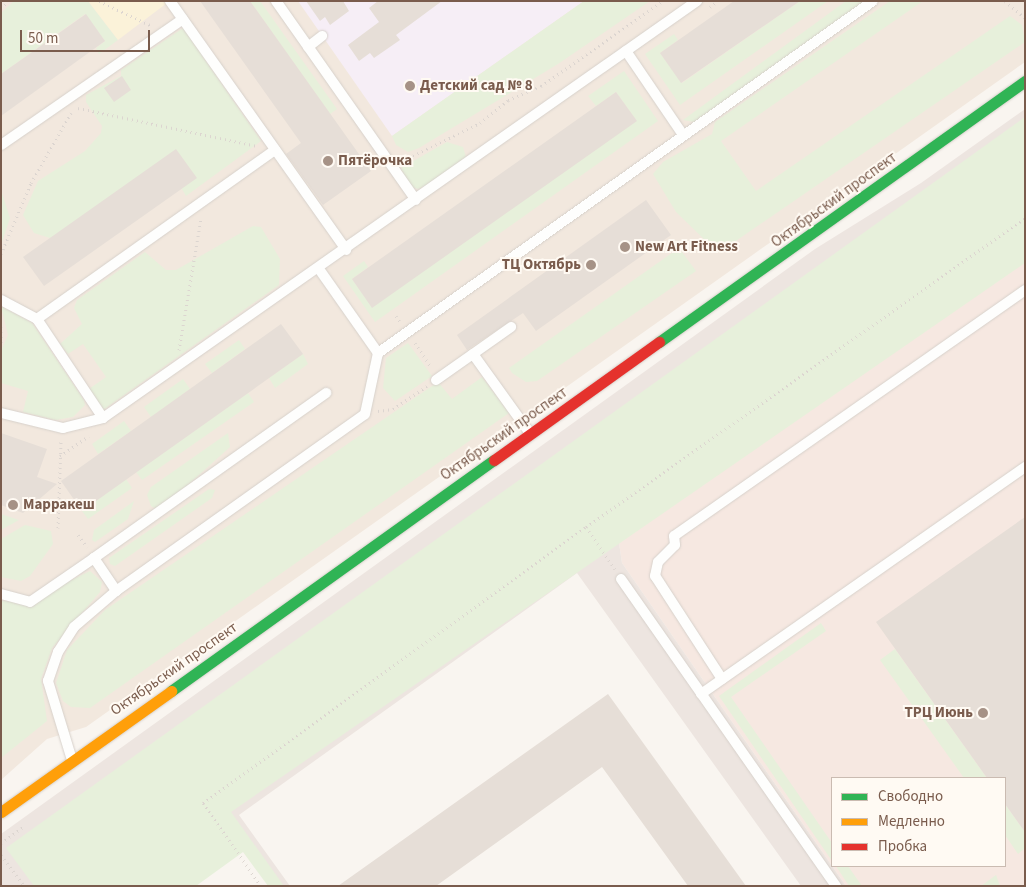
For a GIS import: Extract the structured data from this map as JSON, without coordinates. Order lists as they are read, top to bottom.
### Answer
{
  "streets": {
    "main road": ["Октябрьский проспект"]
  },
  "places": [
    "Детский сад № 8",
    "Пятёрочка",
    "New Art Fitness",
    "ТЦ Октябрь",
    "Марракеш",
    "ТРЦ Июнь"
  ],
  "legend": ["Свободно", "Медленно", "Пробка"],
  "scale_bar": "50 m"
}
